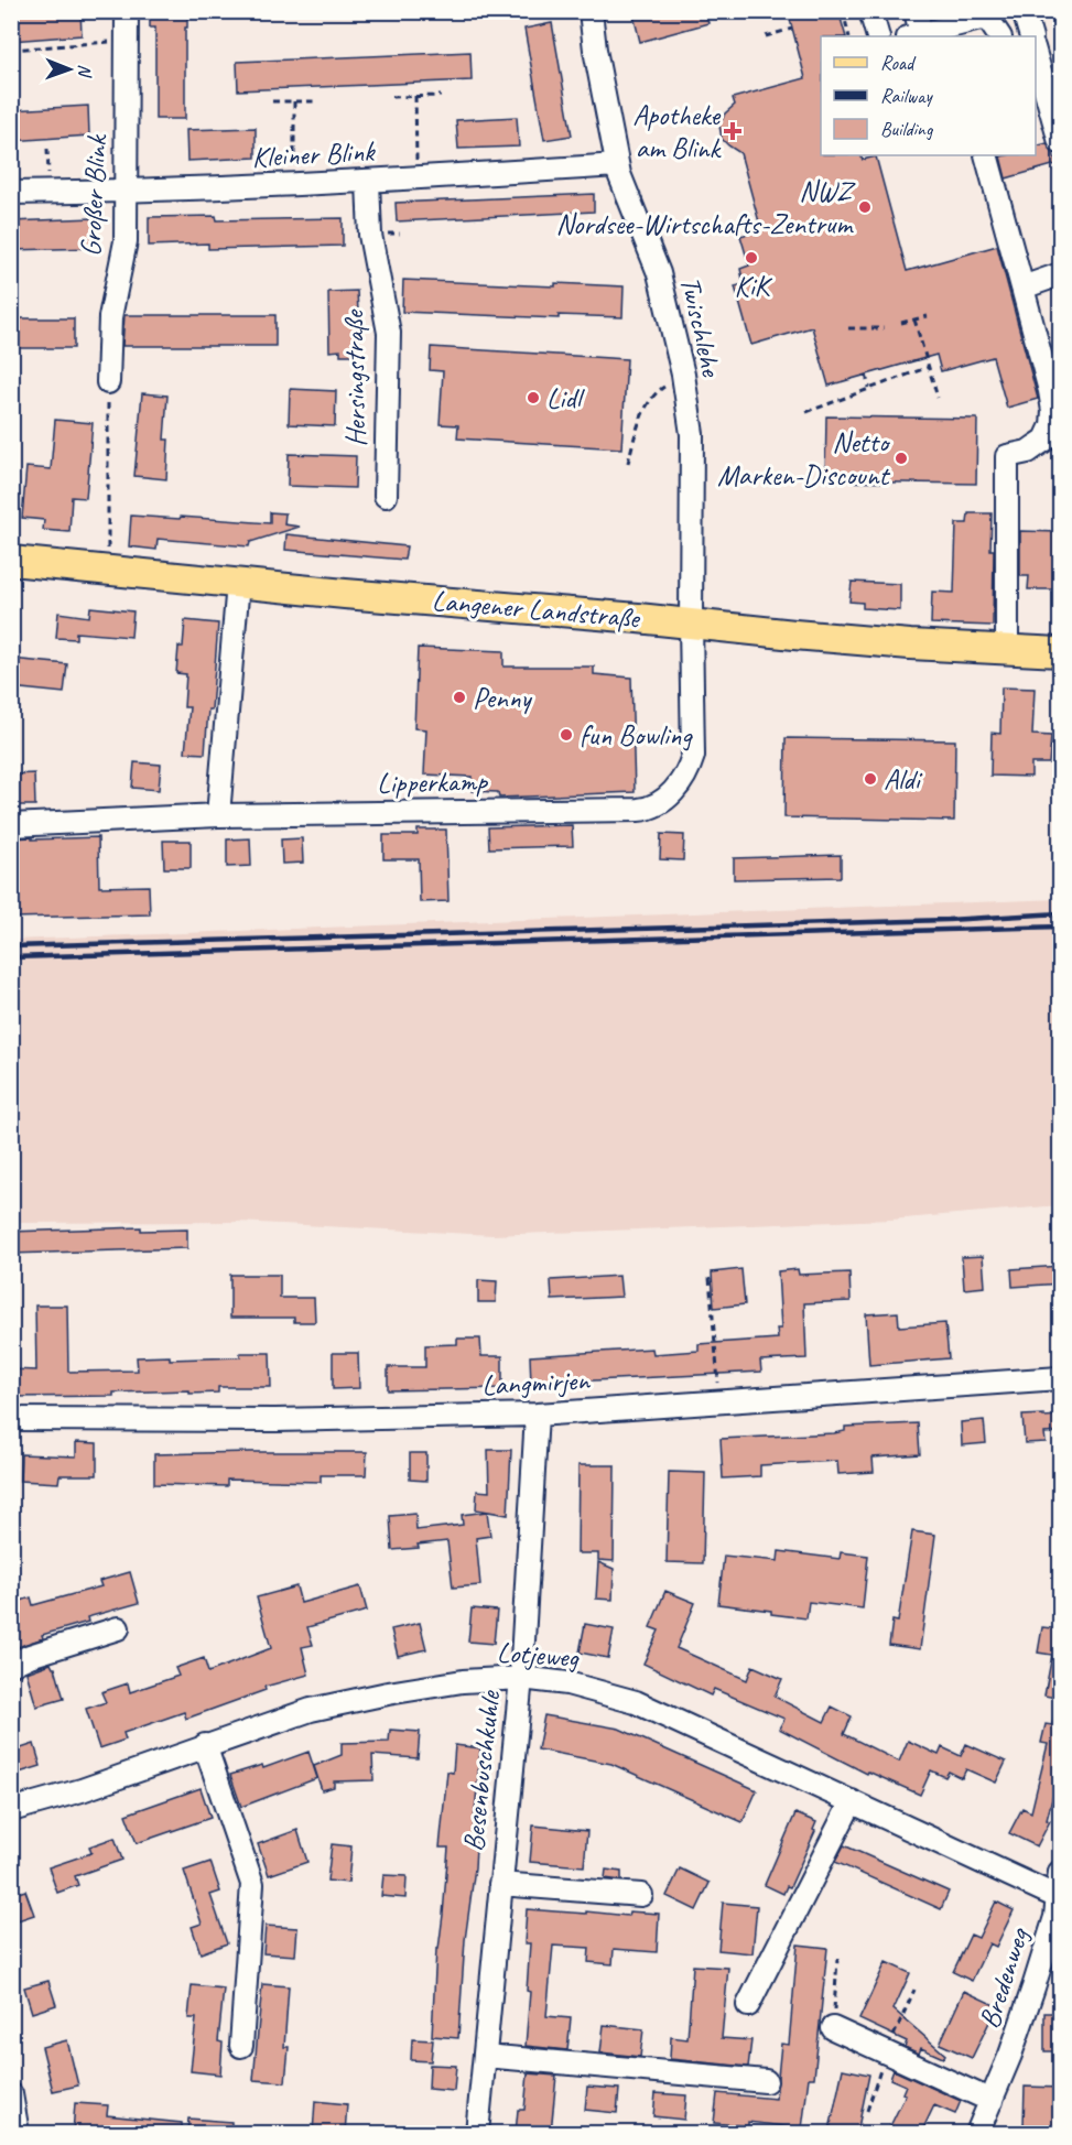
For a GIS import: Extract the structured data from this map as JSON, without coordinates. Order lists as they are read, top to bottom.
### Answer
{
  "streets": {
    "main road": ["Langener Landstraße"],
    "street": [
      "Kleiner Blink",
      "Großer Blink",
      "Twischlehe",
      "Hersingstraße",
      "Lipperkamp",
      "Langmirjen",
      "Lotjeweg",
      "Besenbuschkuhle",
      "Bredenweg"
    ]
  },
  "crossings": [
    ["Kleiner Blink", "Großer Blink"],
    ["Kleiner Blink", "Twischlehe"],
    ["Kleiner Blink", "Hersingstraße"],
    ["Twischlehe", "Langener Landstraße"],
    ["Twischlehe", "Lipperkamp"],
    ["Langener Landstraße", "Lipperkamp"],
    ["Langmirjen", "Besenbuschkuhle"],
    ["Lotjeweg", "Besenbuschkuhle"],
    ["Lotjeweg", "Bredenweg"]
  ],
  "places": {
    "health": ["Apotheke am Blink"],
    "other": [
      "NWZ Nordsee-Wirtschafts-Zentrum",
      "KiK",
      "Lidl",
      "Netto Marken-Discount",
      "Penny",
      "fun Bowling",
      "Aldi"
    ]
  },
  "legend": ["Road", "Railway", "Building"],
  "north": "right"
}
